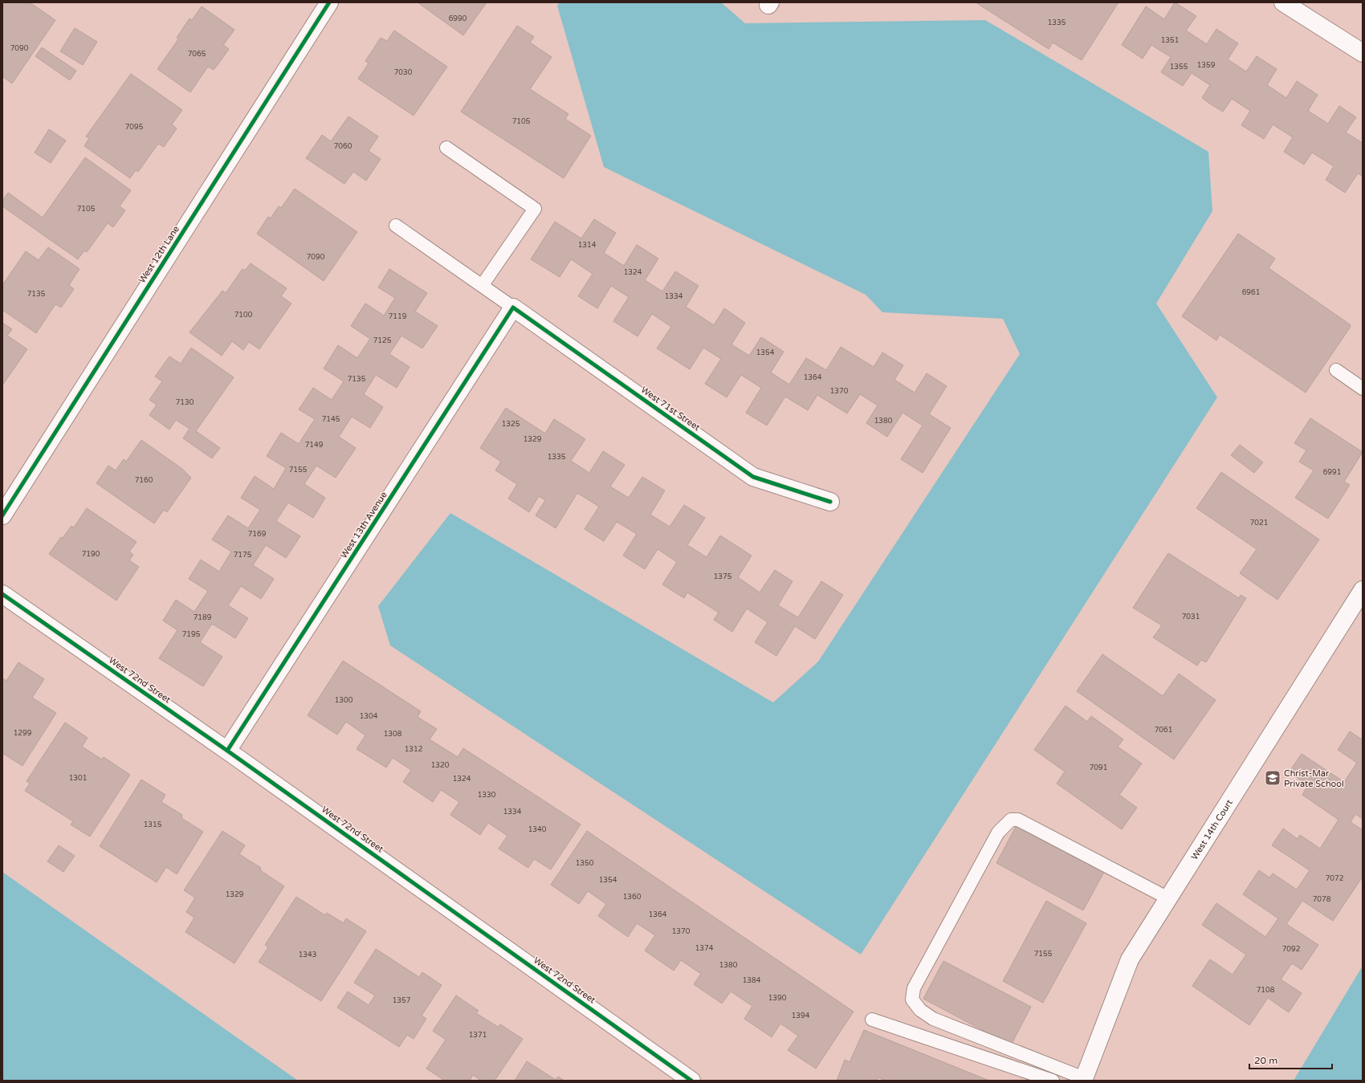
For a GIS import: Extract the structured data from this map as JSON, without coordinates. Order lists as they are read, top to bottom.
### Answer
{
  "streets": {
    "street": [
      "West 12th Lane",
      "West 71st Street",
      "West 13th Avenue",
      "West 72nd Street",
      "West 14th Court"
    ]
  },
  "crossings": [
    ["West 71st Street", "West 13th Avenue"],
    ["West 13th Avenue", "West 72nd Street"]
  ],
  "places": {
    "school or university": ["Christ-Mar Private School"]
  },
  "house_numbers": [
    "6990",
    "1335",
    "1351",
    "7090",
    "7065",
    "1359",
    "1355",
    "7030",
    "7105",
    "7095",
    "7060",
    "7105",
    "1314",
    "7090",
    "1324",
    "6961",
    "7135",
    "1334",
    "7100",
    "7119",
    "7125",
    "1354",
    "1364",
    "7135",
    "1370",
    "7130",
    "7145",
    "1380",
    "1325",
    "1329",
    "7149",
    "1335",
    "7155",
    "6991",
    "7160",
    "7021",
    "7169",
    "7190",
    "7175",
    "1375",
    "7031",
    "7189",
    "7195",
    "1300",
    "1304",
    "7061",
    "1299",
    "1308",
    "1312",
    "1320",
    "7091",
    "1301",
    "1324",
    "1330",
    "1334",
    "1315",
    "1340",
    "1350",
    "7072",
    "1354",
    "1329",
    "1360",
    "7078",
    "1364",
    "1370",
    "1374",
    "7092",
    "7155",
    "1343",
    "1380",
    "1384",
    "7108",
    "1390",
    "1357",
    "1394",
    "1371"
  ],
  "scale_bar": "20 m"
}
